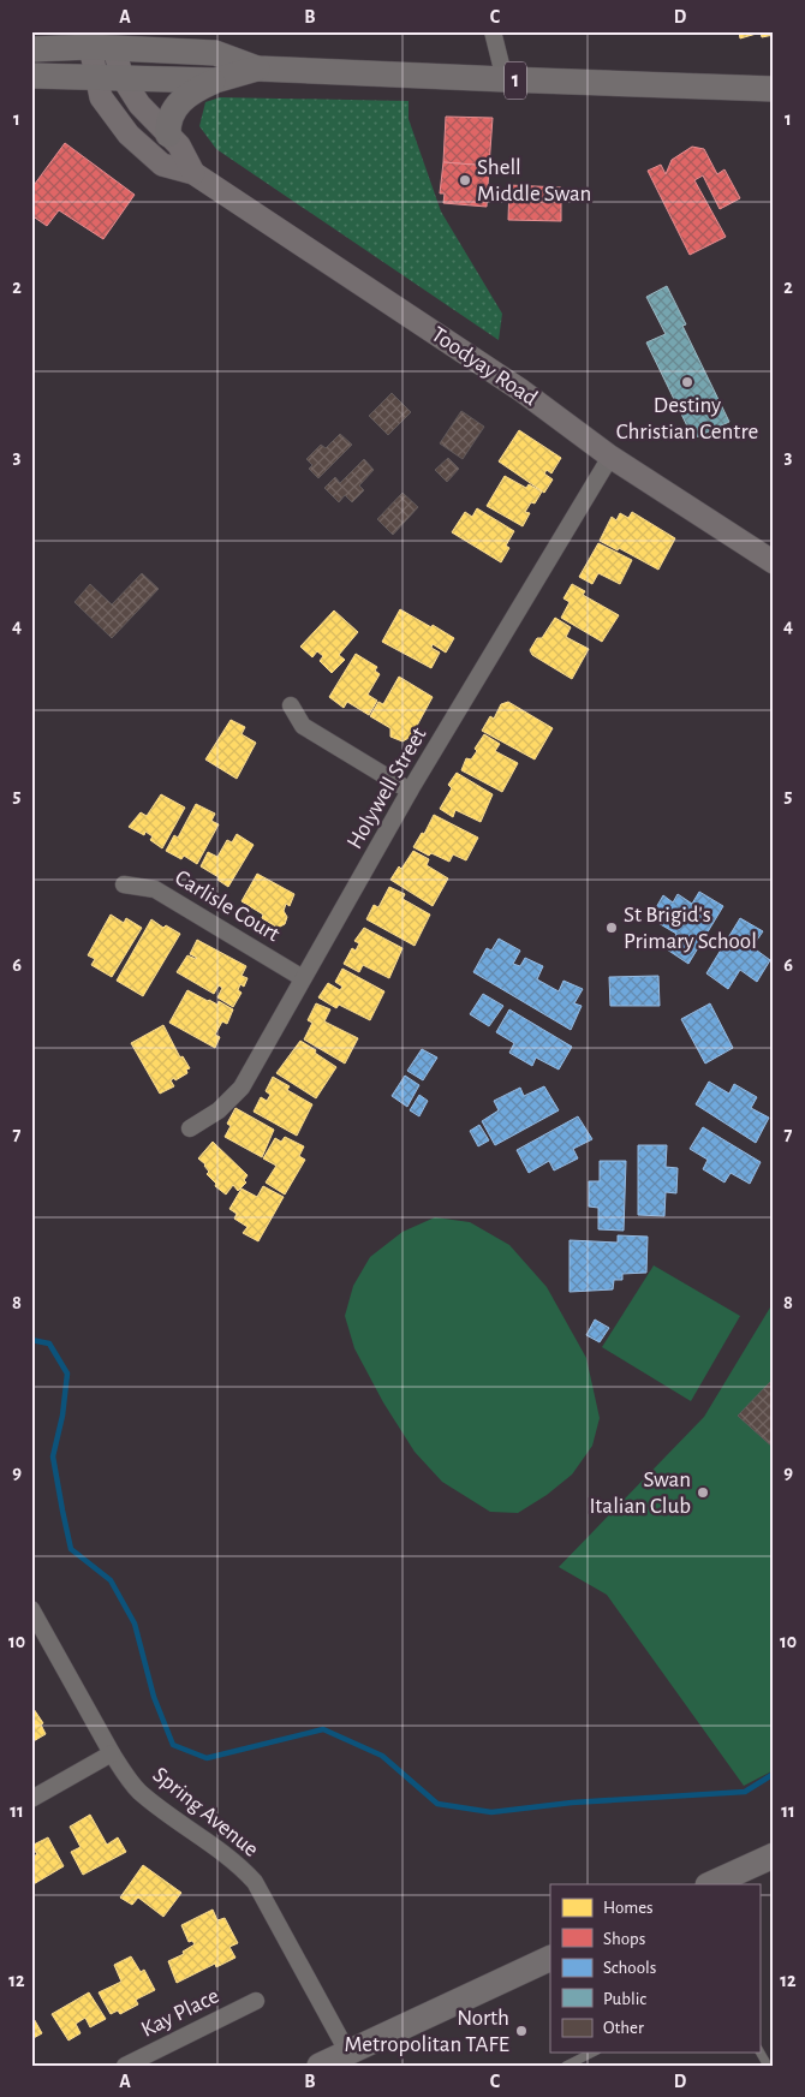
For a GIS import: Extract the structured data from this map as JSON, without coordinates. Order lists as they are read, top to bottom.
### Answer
{
  "streets": {
    "main road": ["1", "Toodyay Road"],
    "street": [
      "Holywell Street",
      "Carlisle Court",
      "Spring Avenue",
      "Kay Place"
    ]
  },
  "crossings": [
    ["1", "Toodyay Road"],
    ["Toodyay Road", "Holywell Street"],
    ["Holywell Street", "Carlisle Court"]
  ],
  "places": [
    "Shell Middle Swan",
    "Destiny Christian Centre",
    "St Brigid's Primary School",
    "Swan Italian Club",
    "North Metropolitan TAFE"
  ],
  "legend": [
    "Homes",
    "Shops",
    "Schools",
    "Public",
    "Other"
  ],
  "grid": {
    "columns": [
      "A",
      "B",
      "C",
      "D"
    ],
    "rows": [
      "1",
      "2",
      "3",
      "4",
      "5",
      "6",
      "7",
      "8",
      "9",
      "10",
      "11",
      "12"
    ]
  }
}
